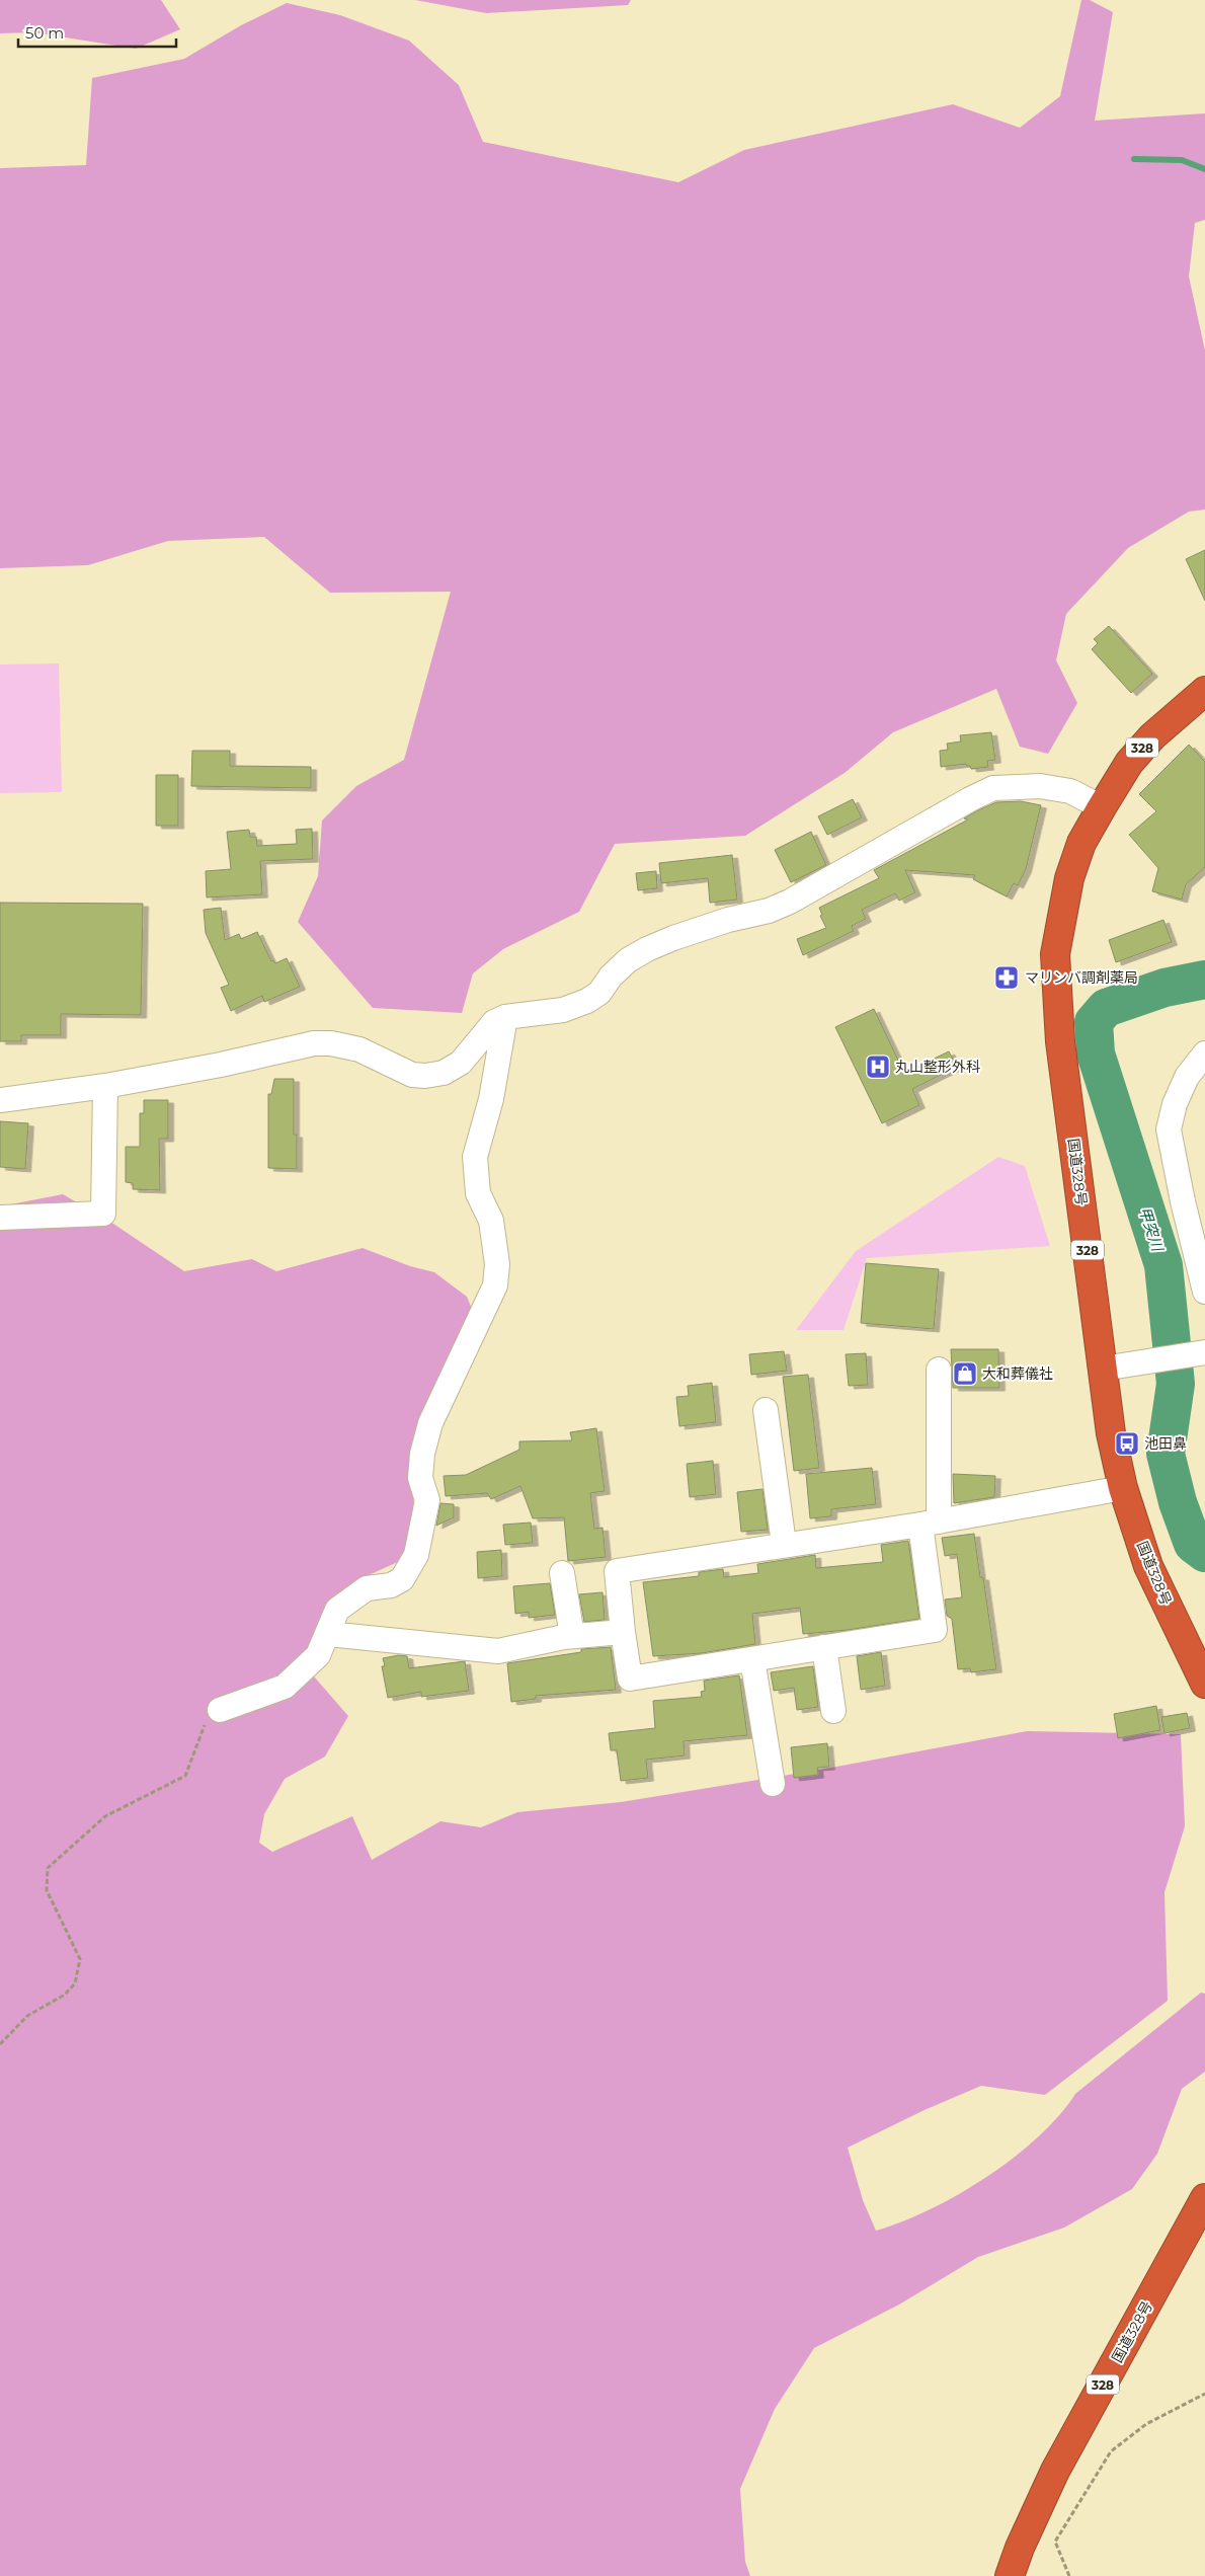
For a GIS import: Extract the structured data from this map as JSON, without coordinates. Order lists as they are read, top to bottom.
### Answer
{
  "streets": {
    "highway": ["328", "国道328号"]
  },
  "water": ["甲突川"],
  "places": {
    "pharmacy": ["マリンバ調剤薬局"],
    "hospital": ["丸山整形外科"],
    "shop": ["大和葬儀社"],
    "bus stop": ["池田鼻"]
  },
  "scale_bar": "50 m"
}
